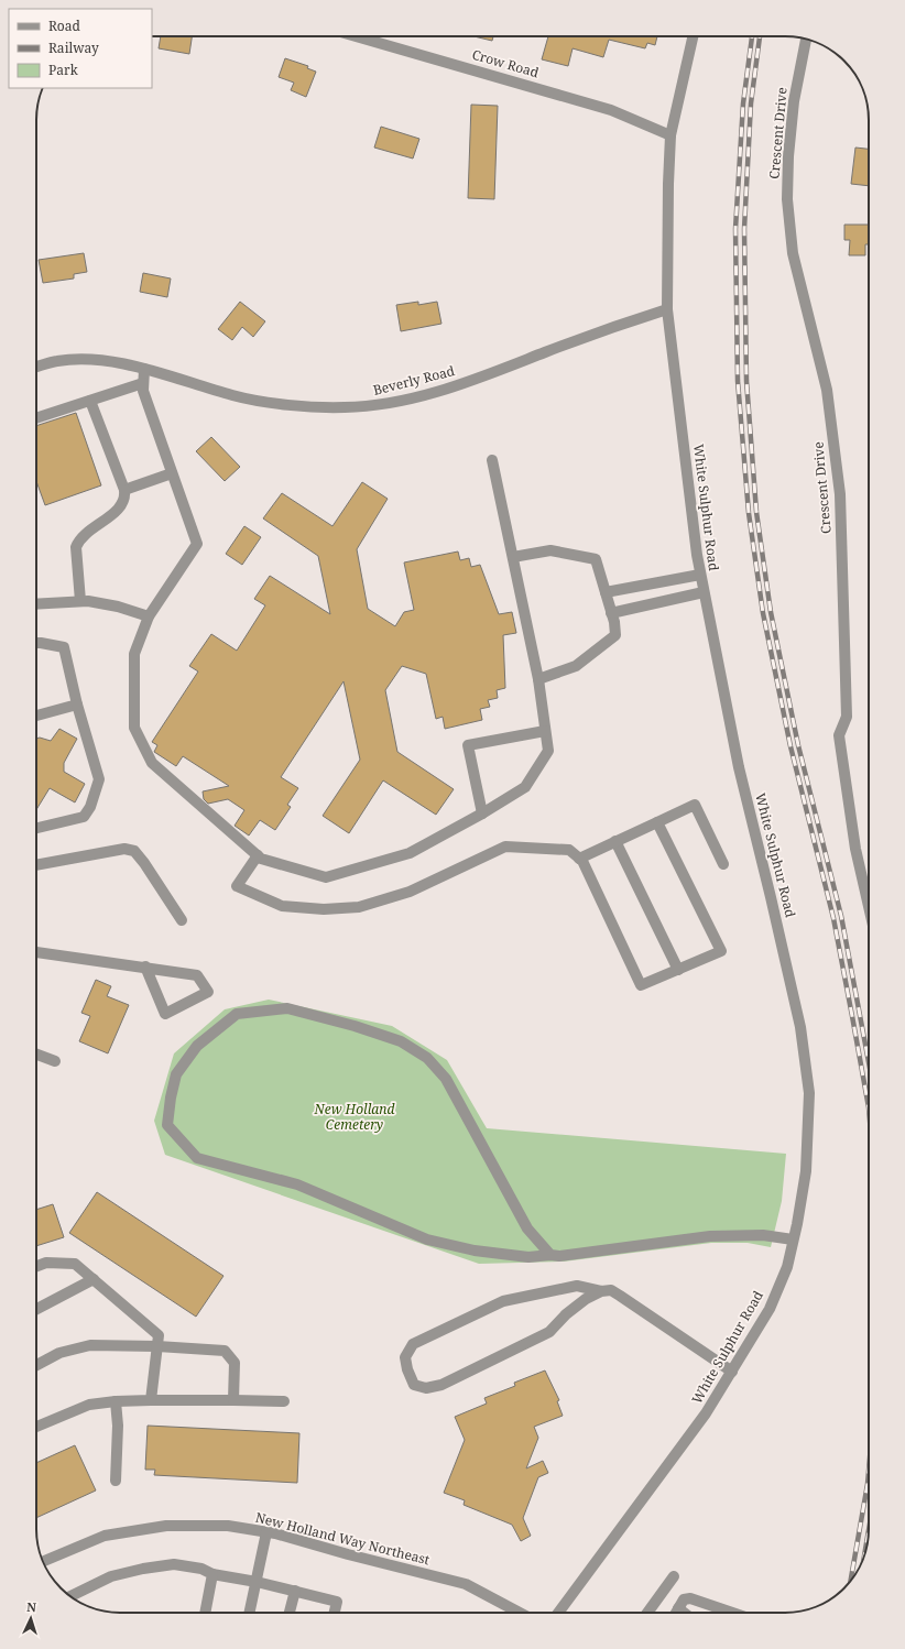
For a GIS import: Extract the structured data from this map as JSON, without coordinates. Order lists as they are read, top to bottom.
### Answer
{
  "streets": {
    "street": [
      "Crow Road",
      "Crescent Drive",
      "Beverly Road",
      "White Sulphur Road",
      "New Holland Way Northeast"
    ]
  },
  "crossings": [
    ["Crow Road", "White Sulphur Road"],
    ["Beverly Road", "White Sulphur Road"]
  ],
  "parks": ["New Holland Cemetery"],
  "legend": ["Road", "Railway", "Park"],
  "north": "top"
}
